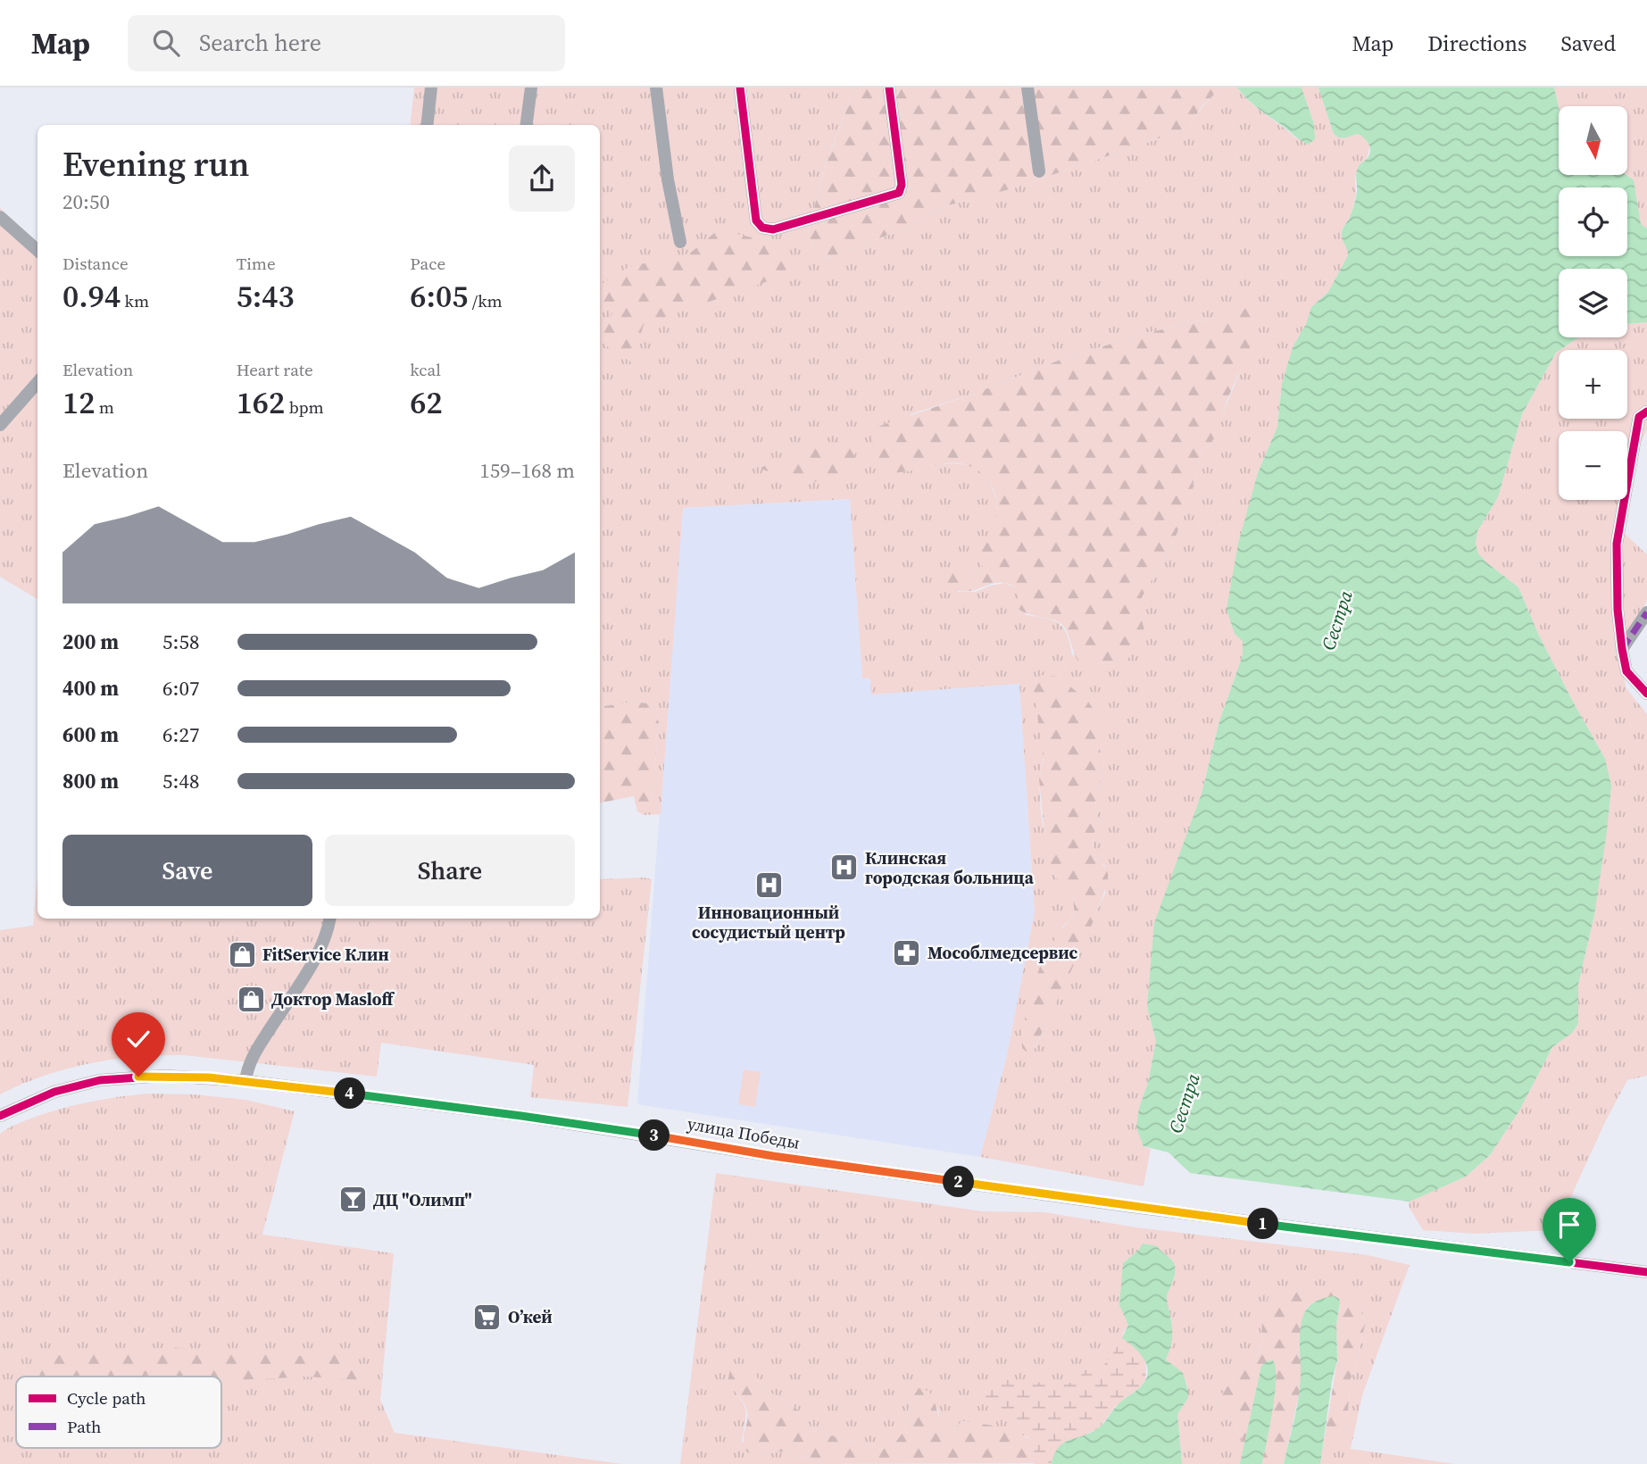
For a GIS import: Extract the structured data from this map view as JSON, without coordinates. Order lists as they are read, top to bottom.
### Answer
{
  "streets": {
    "street": ["улица Победы"]
  },
  "water": ["Сестра"],
  "places": {
    "hospital": ["Клинская городская больница", "Инновационный сосудистый центр"],
    "pharmacy": ["Мособлмедсервис"],
    "shop": ["FitService Клин", "Доктор Masloff"],
    "bar": ["ДЦ \"Олимп\""],
    "supermarket": ["О’кей"]
  },
  "legend": ["Cycle path", "Path"],
  "north": "bottom",
  "page": {
    "header": "Map",
    "search": "Search here",
    "nav": ["Map", "Directions", "Saved"],
    "map_buttons": ["+", "−"],
    "heading": ["Evening run", "20:50"],
    "stats": [
      ["Distance", "0.94 km"],
      ["Time", "5:43"],
      ["Pace", "6:05 /km"],
      ["Elevation", "12 m"],
      ["Heart rate", "162 bpm"],
      ["kcal", "62"]
    ],
    "chart": ["Elevation", "159–168 m"],
    "list": [
      {
        "name": "200 m",
        "note": "5:58"
      },
      {
        "name": "400 m",
        "note": "6:07"
      },
      {
        "name": "600 m",
        "note": "6:27"
      },
      {
        "name": "800 m",
        "note": "5:48"
      }
    ],
    "buttons": ["Save", "Share"],
    "pins": [
      "4",
      "3",
      "2",
      "1"
    ]
  }
}
